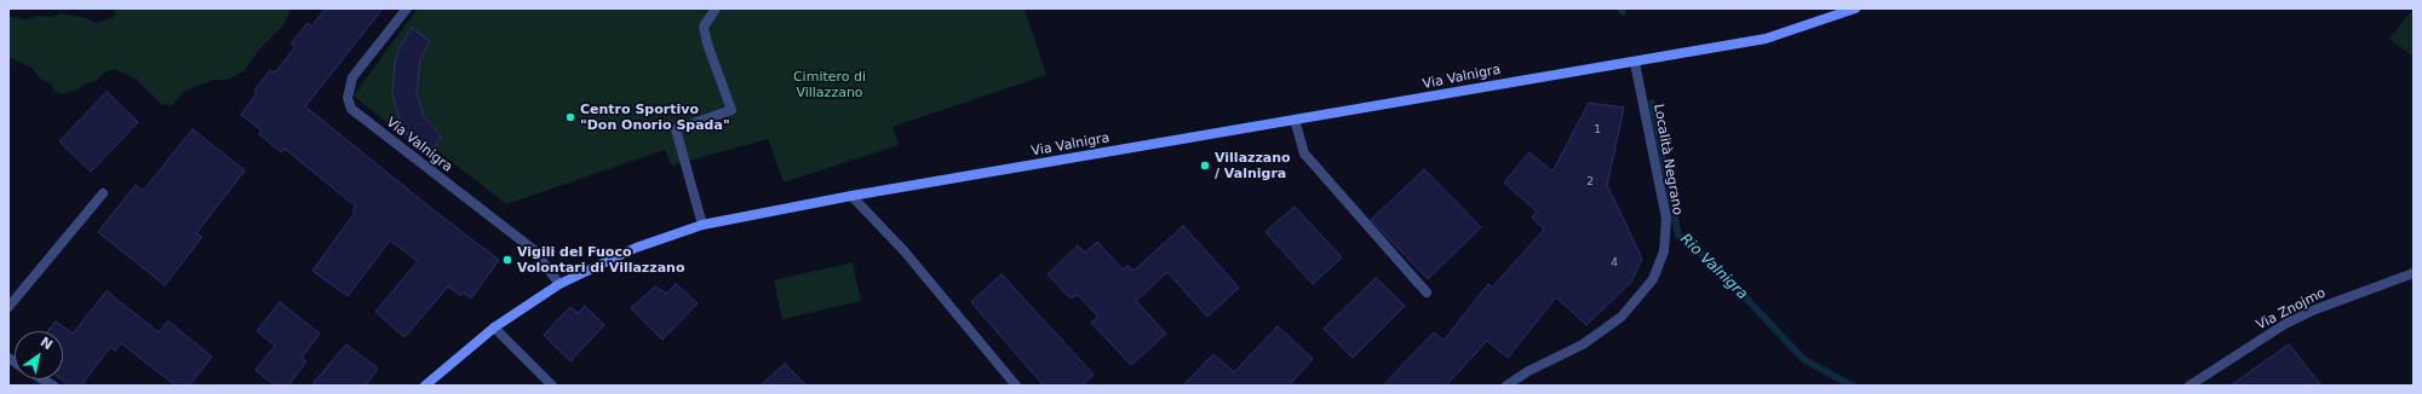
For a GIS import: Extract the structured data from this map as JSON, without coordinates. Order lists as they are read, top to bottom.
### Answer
{
  "streets": {
    "main road": ["Via Valnigra"],
    "street": ["Località Negrano", "Via Znojmo"]
  },
  "crossings": [
    ["Via Valnigra", "Località Negrano"]
  ],
  "water": ["Rio Valnigra"],
  "parks": ["Cimitero di Villazzano"],
  "places": ["Centro Sportivo \"Don Onorio Spada\"", "Villazzano / Valnigra", "Vigili del Fuoco Volontari di Villazzano"],
  "house_numbers": ["1", "2", "4"],
  "north": "top right"
}
